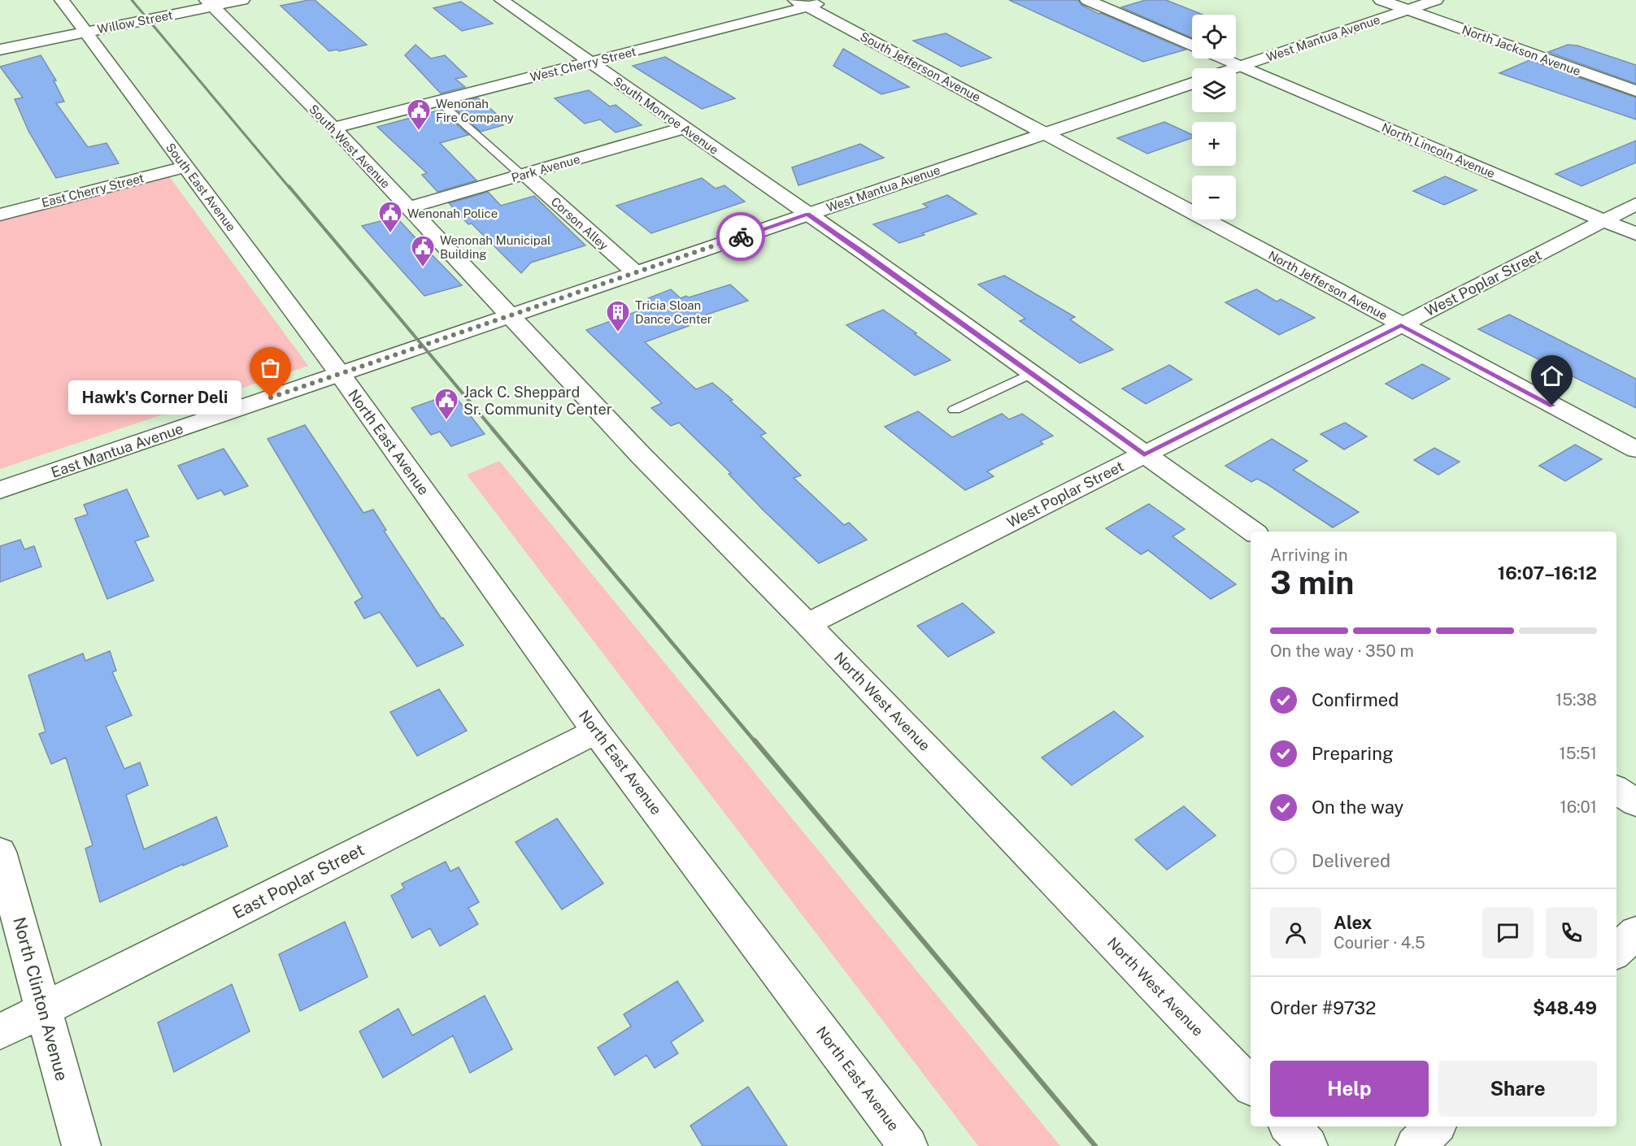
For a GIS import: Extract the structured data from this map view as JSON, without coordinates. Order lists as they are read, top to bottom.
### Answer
{
  "streets": {
    "street": [
      "Willow Street",
      "West Mantua Avenue",
      "North Jackson Avenue",
      "West Cherry Street",
      "South Jefferson Avenue",
      "South Monroe Avenue",
      "South West Avenue",
      "North Lincoln Avenue",
      "Park Avenue",
      "South East Avenue",
      "East Cherry Street",
      "Corson Alley",
      "West Poplar Street",
      "North Jefferson Avenue",
      "North East Avenue",
      "East Mantua Avenue",
      "North West Avenue",
      "East Poplar Street",
      "North Clinton Avenue"
    ]
  },
  "crossings": [
    ["Willow Street", "South West Avenue"],
    ["Willow Street", "South East Avenue"],
    ["West Mantua Avenue", "North Jackson Avenue"],
    ["West Mantua Avenue", "South Jefferson Avenue"],
    ["West Mantua Avenue", "South Monroe Avenue"],
    ["West Mantua Avenue", "South West Avenue"],
    ["West Mantua Avenue", "North Lincoln Avenue"],
    ["West Mantua Avenue", "Corson Alley"],
    ["West Mantua Avenue", "North Jefferson Avenue"],
    ["West Mantua Avenue", "East Mantua Avenue"],
    ["West Mantua Avenue", "North West Avenue"],
    ["West Cherry Street", "South Jefferson Avenue"],
    ["West Cherry Street", "South Monroe Avenue"],
    ["West Cherry Street", "South West Avenue"],
    ["South Jefferson Avenue", "North Jefferson Avenue"],
    ["South Monroe Avenue", "Park Avenue"],
    ["South Monroe Avenue", "West Poplar Street"],
    ["South West Avenue", "Park Avenue"],
    ["South West Avenue", "East Mantua Avenue"],
    ["South West Avenue", "North West Avenue"],
    ["North Lincoln Avenue", "West Poplar Street"],
    ["Park Avenue", "Corson Alley"],
    ["South East Avenue", "East Cherry Street"],
    ["South East Avenue", "North East Avenue"],
    ["South East Avenue", "East Mantua Avenue"],
    ["West Poplar Street", "North Jefferson Avenue"],
    ["West Poplar Street", "North West Avenue"],
    ["North East Avenue", "East Mantua Avenue"],
    ["North East Avenue", "East Poplar Street"],
    ["East Mantua Avenue", "North West Avenue"],
    ["East Poplar Street", "North Clinton Avenue"]
  ],
  "places": {
    "public building": [
      "Wenonah Fire Company",
      "Wenonah Police",
      "Wenonah Municipal Building",
      "Jack C. Sheppard Sr. Community Center"
    ],
    "building": ["Tricia Sloan Dance Center"],
    "other": ["Hawk's Corner Deli"]
  },
  "page": {
    "map_buttons": ["+", "−"],
    "bubble": "Hawk's Corner Deli",
    "heading": ["3 min", "Arriving in", "16:07–16:12"],
    "panel": [
      "Alex",
      "Courier · 4.5",
      "Order #9732",
      "$48.49"
    ],
    "bar": "On the way · 350 m",
    "list": [
      ["Confirmed", "15:38"],
      ["Preparing", "15:51"],
      ["On the way", "16:01"],
      "Delivered"
    ],
    "buttons": ["Help", "Share"]
  }
}
